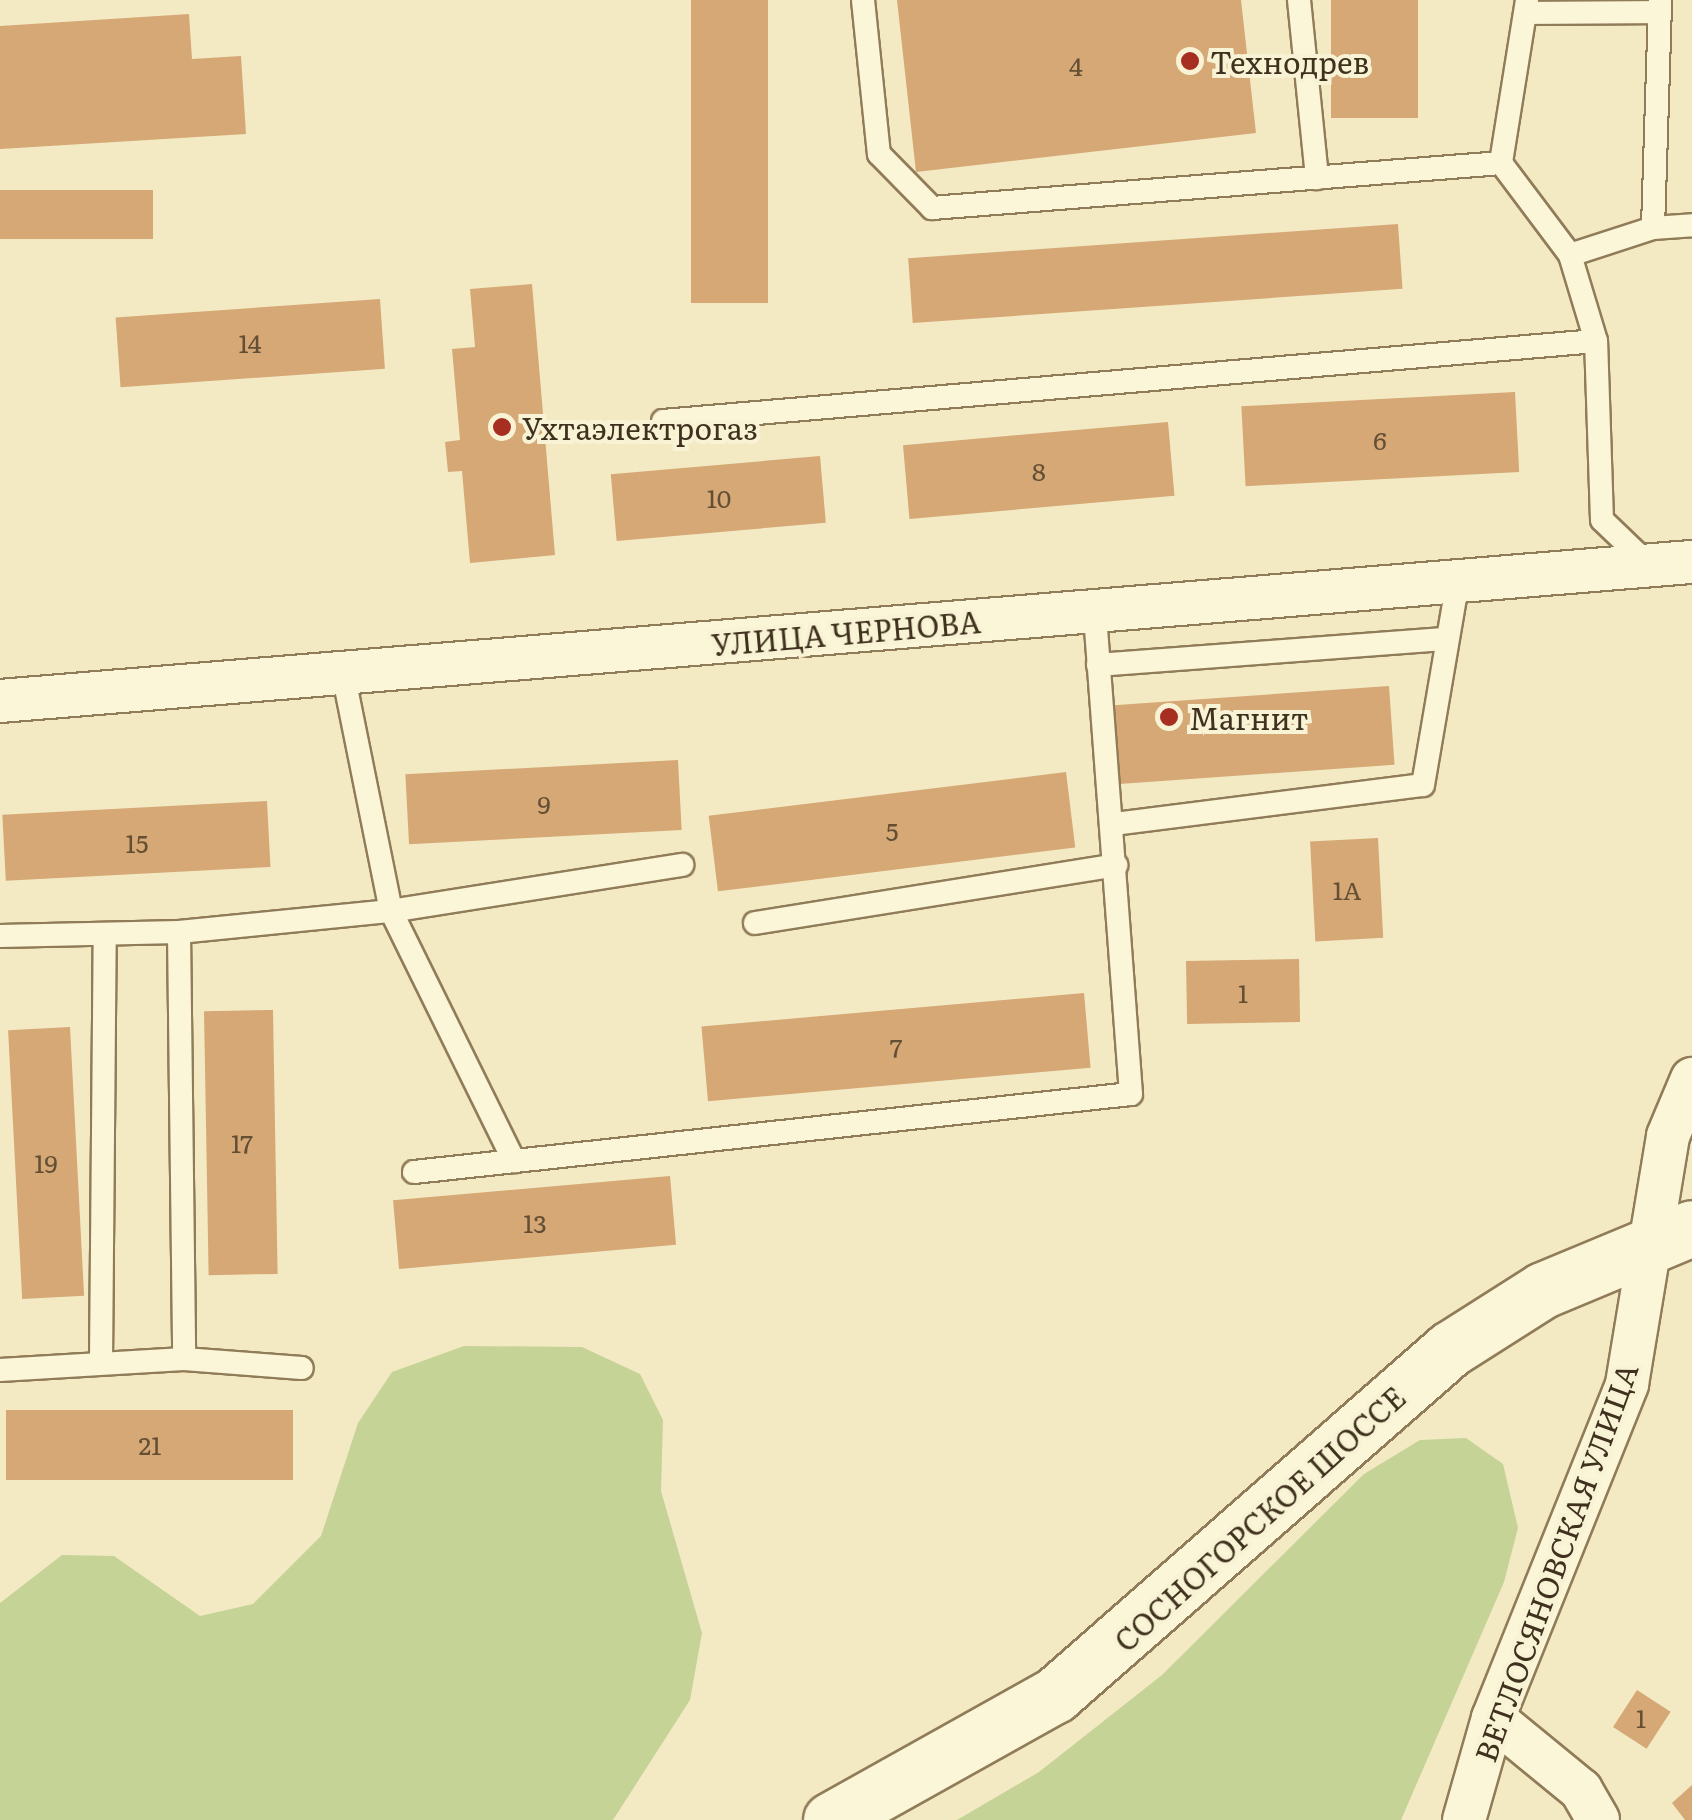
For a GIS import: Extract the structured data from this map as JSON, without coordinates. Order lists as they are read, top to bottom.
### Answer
{
  "streets": {
    "main road": ["СОСНОГОРСКОЕ ШОССЕ"],
    "street": ["УЛИЦА ЧЕРНОВА", "ВЕТЛОСЯНОВСКАЯ УЛИЦА"]
  },
  "crossings": [
    ["СОСНОГОРСКОЕ ШОССЕ", "ВЕТЛОСЯНОВСКАЯ УЛИЦА"]
  ],
  "places": ["Технодрев", "Ухтаэлектрогаз", "Магнит"],
  "house_numbers": [
    "4",
    "14",
    "6",
    "8",
    "10",
    "9",
    "5",
    "15",
    "1А",
    "1",
    "7",
    "17",
    "19",
    "13",
    "21",
    "1"
  ]
}
